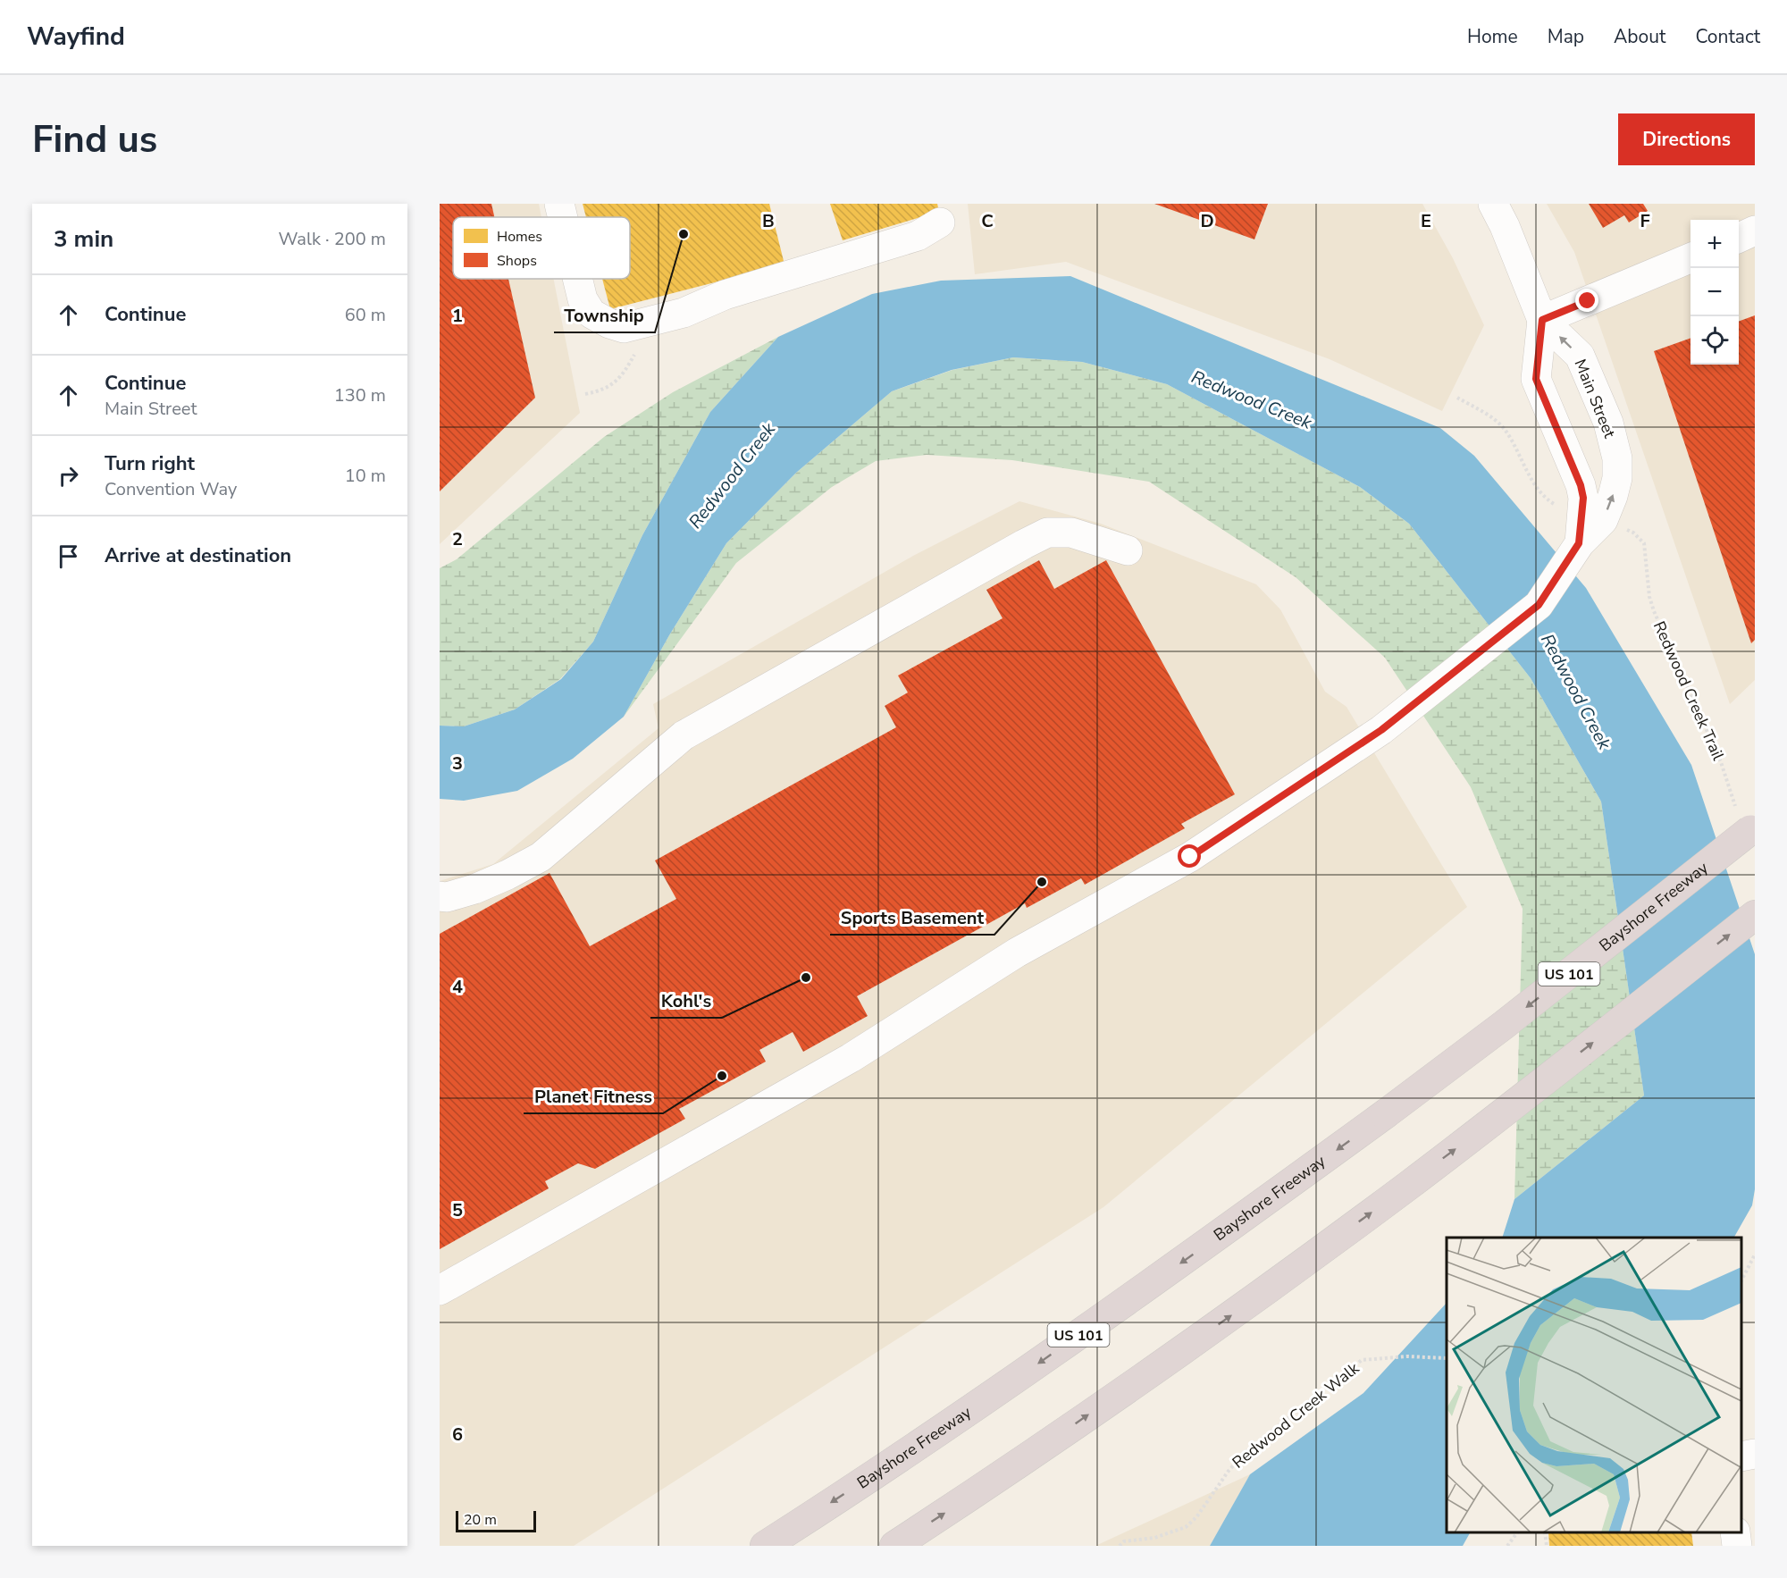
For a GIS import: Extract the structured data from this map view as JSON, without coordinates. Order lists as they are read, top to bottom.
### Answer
{
  "streets": {
    "highway": ["Bayshore Freeway", "US 101"],
    "street": ["Main Street"],
    "path": ["Redwood Creek Trail", "Redwood Creek Walk"]
  },
  "crossings": [
    ["Redwood Creek Trail", "Bayshore Freeway"]
  ],
  "water": ["Redwood Creek"],
  "places": [
    "Township",
    "Sports Basement",
    "Kohl's",
    "Planet Fitness"
  ],
  "legend": ["Homes", "Shops"],
  "scale_bar": "20 m",
  "page": {
    "header": "Wayfind",
    "nav": [
      "Home",
      "Map",
      "About",
      "Contact"
    ],
    "buttons": "Directions",
    "title": "Find us",
    "heading": ["3 min", "Walk · 200 m"],
    "map_buttons": ["+", "−"],
    "list": [
      ["Continue", "60 m"],
      ["Continue", "Main Street", "130 m"],
      ["Turn right", "Convention Way", "10 m"],
      "Arrive at destination"
    ],
    "scale": "20 m"
  },
  "grid": {
    "columns": [
      "B",
      "C",
      "D",
      "E",
      "F"
    ],
    "rows": [
      "1",
      "2",
      "3",
      "4",
      "5",
      "6"
    ]
  }
}
